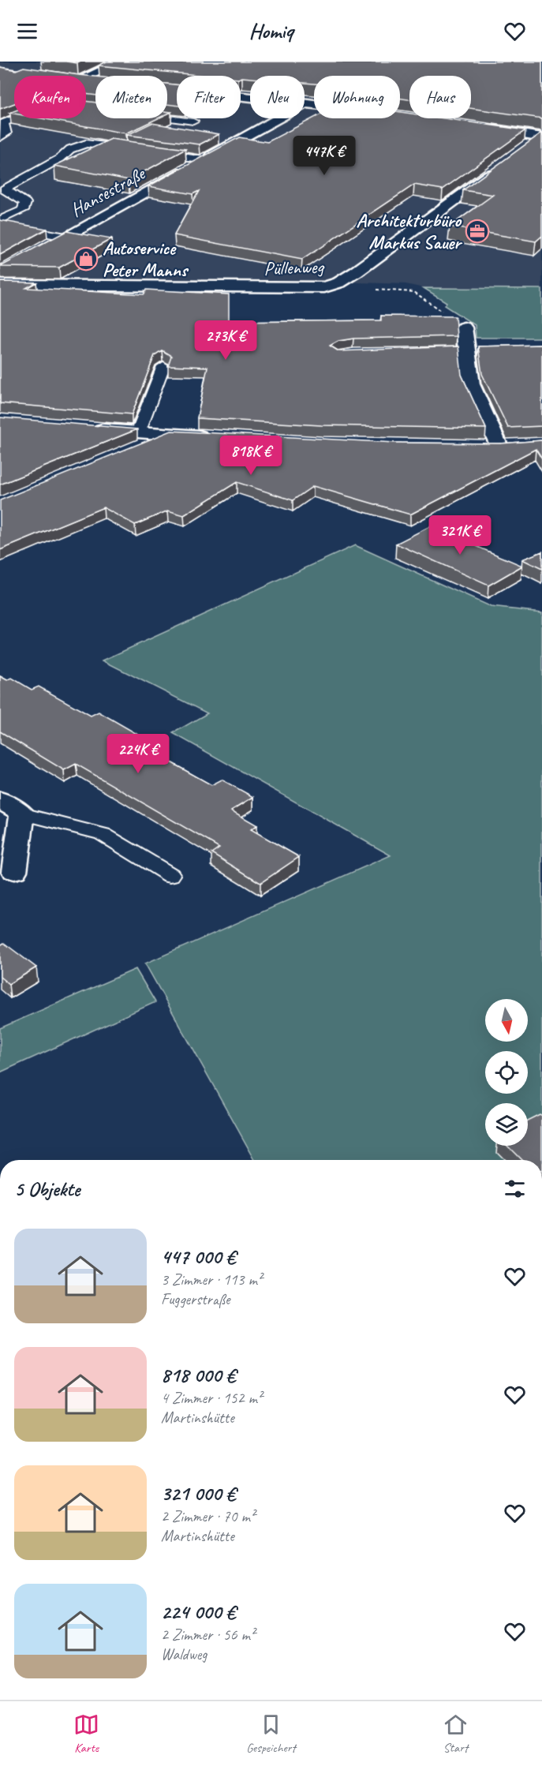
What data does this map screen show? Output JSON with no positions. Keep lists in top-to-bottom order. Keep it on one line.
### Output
{"streets":{"street":["Hansestraße","Püllenweg"]},"places":{"office":["Architekturbüro Markus Sauer"],"shop":["Autoservice Peter Manns"]},"north":"bottom","page":{"header":"Homiq","chip":["Kaufen","Mieten","Filter","Neu","Wohnung","Haus"],"price":["447K €","273K €","818K €","321K €","224K €"],"heading":"5 Objekte","list":[{"name":"447 000 €","note":"3 Zimmer · 113 m² · Fuggerstraße"},{"name":"818 000 €","note":"4 Zimmer · 152 m² · Martinshütte"},{"name":"321 000 €","note":"2 Zimmer · 70 m² · Martinshütte"},{"name":"224 000 €","note":"2 Zimmer · 56 m² · Waldweg"}],"tabs":["Karte","Gespeichert","Start"]}}
